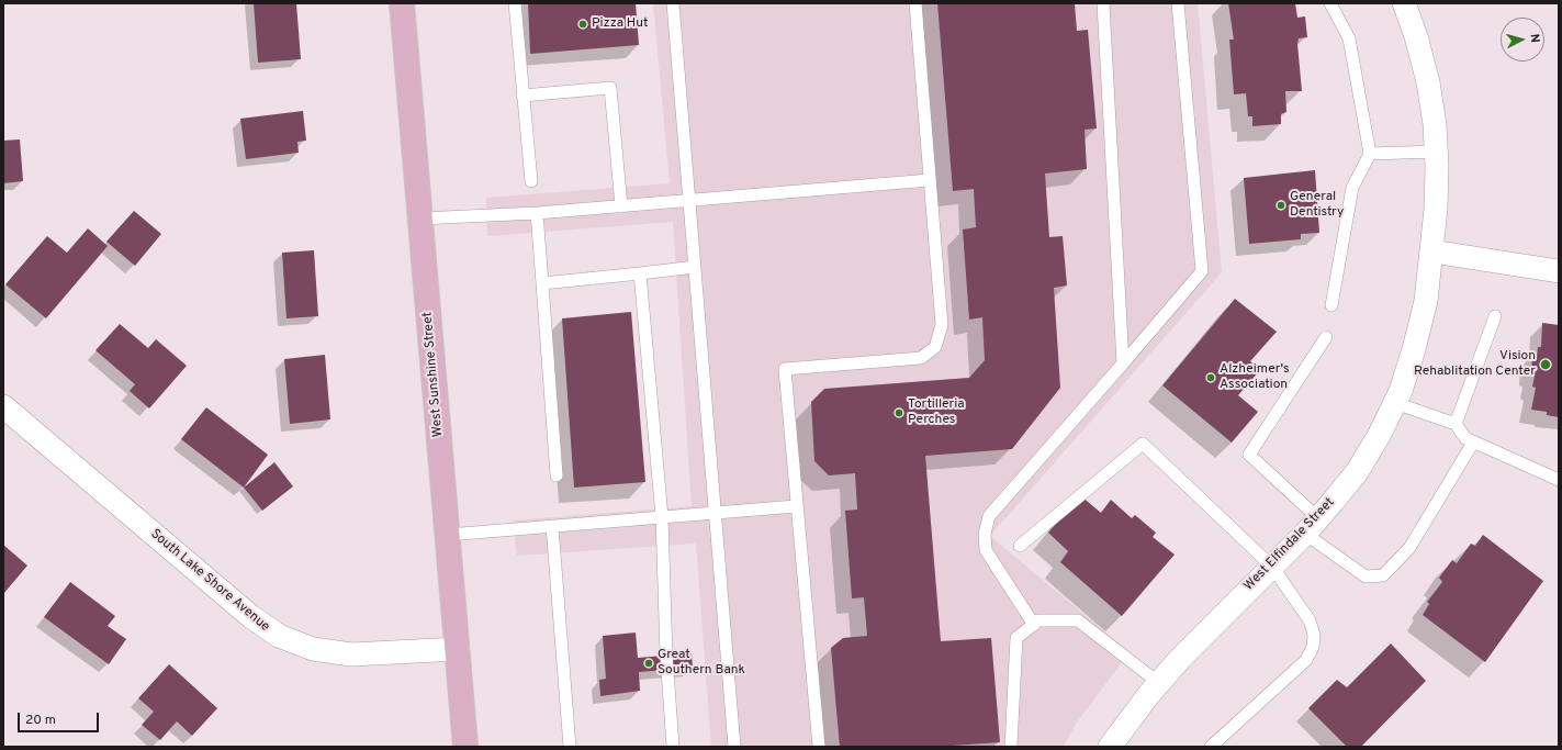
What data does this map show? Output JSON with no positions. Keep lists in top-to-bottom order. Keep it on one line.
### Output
{"streets":{"main road":["West Sunshine Street"],"street":["West Elfindale Street","South Lake Shore Avenue"]},"crossings":[["West Sunshine Street","South Lake Shore Avenue"]],"places":["Pizza Hut","General Dentistry","Vision Rehablitation Center","Alzheimer's Association","Tortilleria Perches","Great Southern Bank"],"scale_bar":"20 m","north":"right"}
